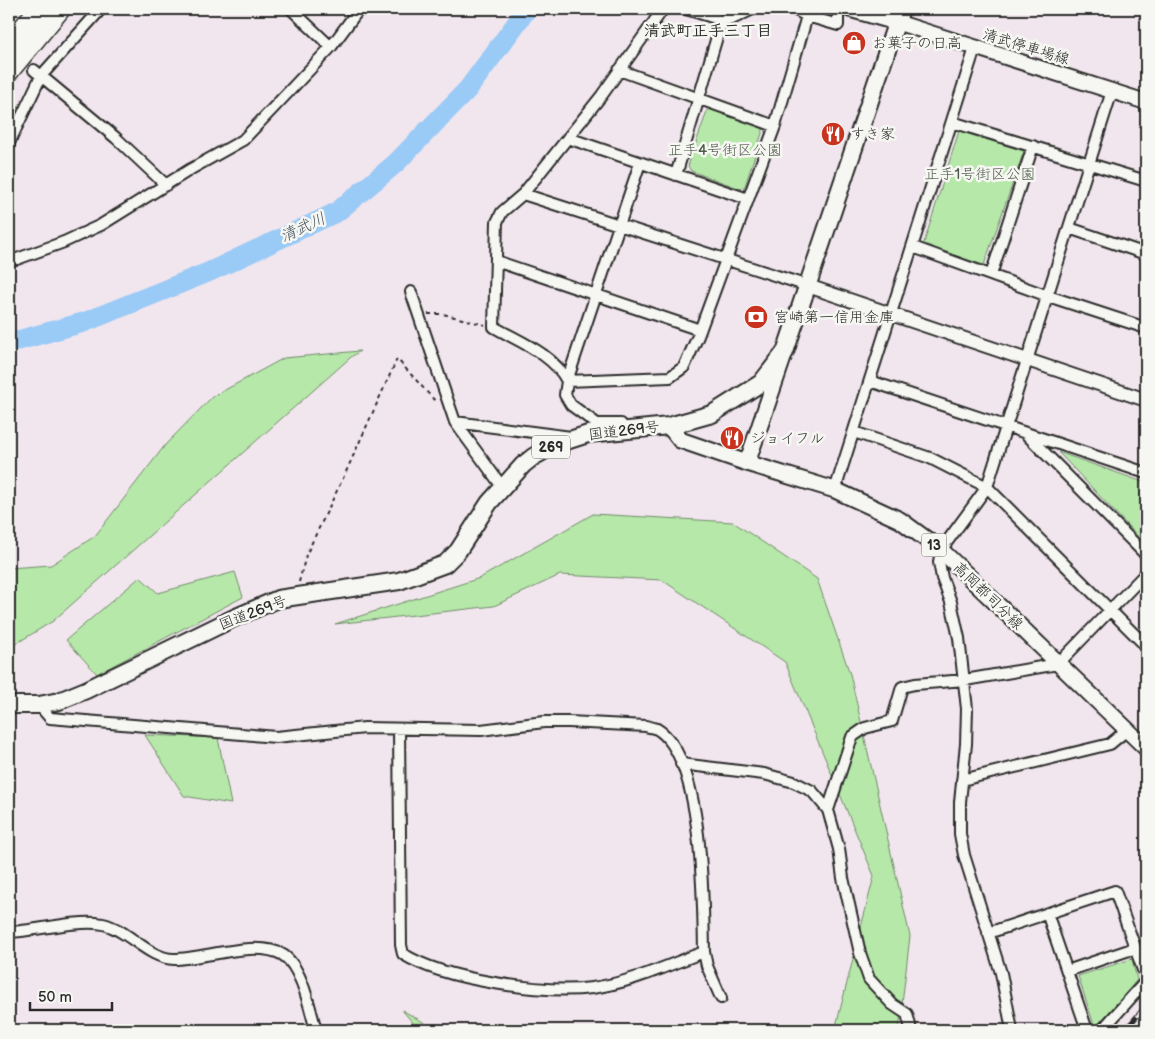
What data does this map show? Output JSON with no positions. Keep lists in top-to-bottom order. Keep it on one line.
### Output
{"streets":{"highway":["国道269号","269"],"main road":["清武停車場線","13","高岡都司分線"]},"crossings":[["清武停車場線","国道269号"],["国道269号","高岡都司分線"]],"districts":["清武町正手三丁目"],"water":["清武川"],"parks":["正手4号街区公園","正手1号街区公園"],"places":{"shop":["お菓子の日高"],"restaurant":["すき家","ジョイフル"],"bank":["宮崎第一信用金庫"]},"scale_bar":"50 m"}
